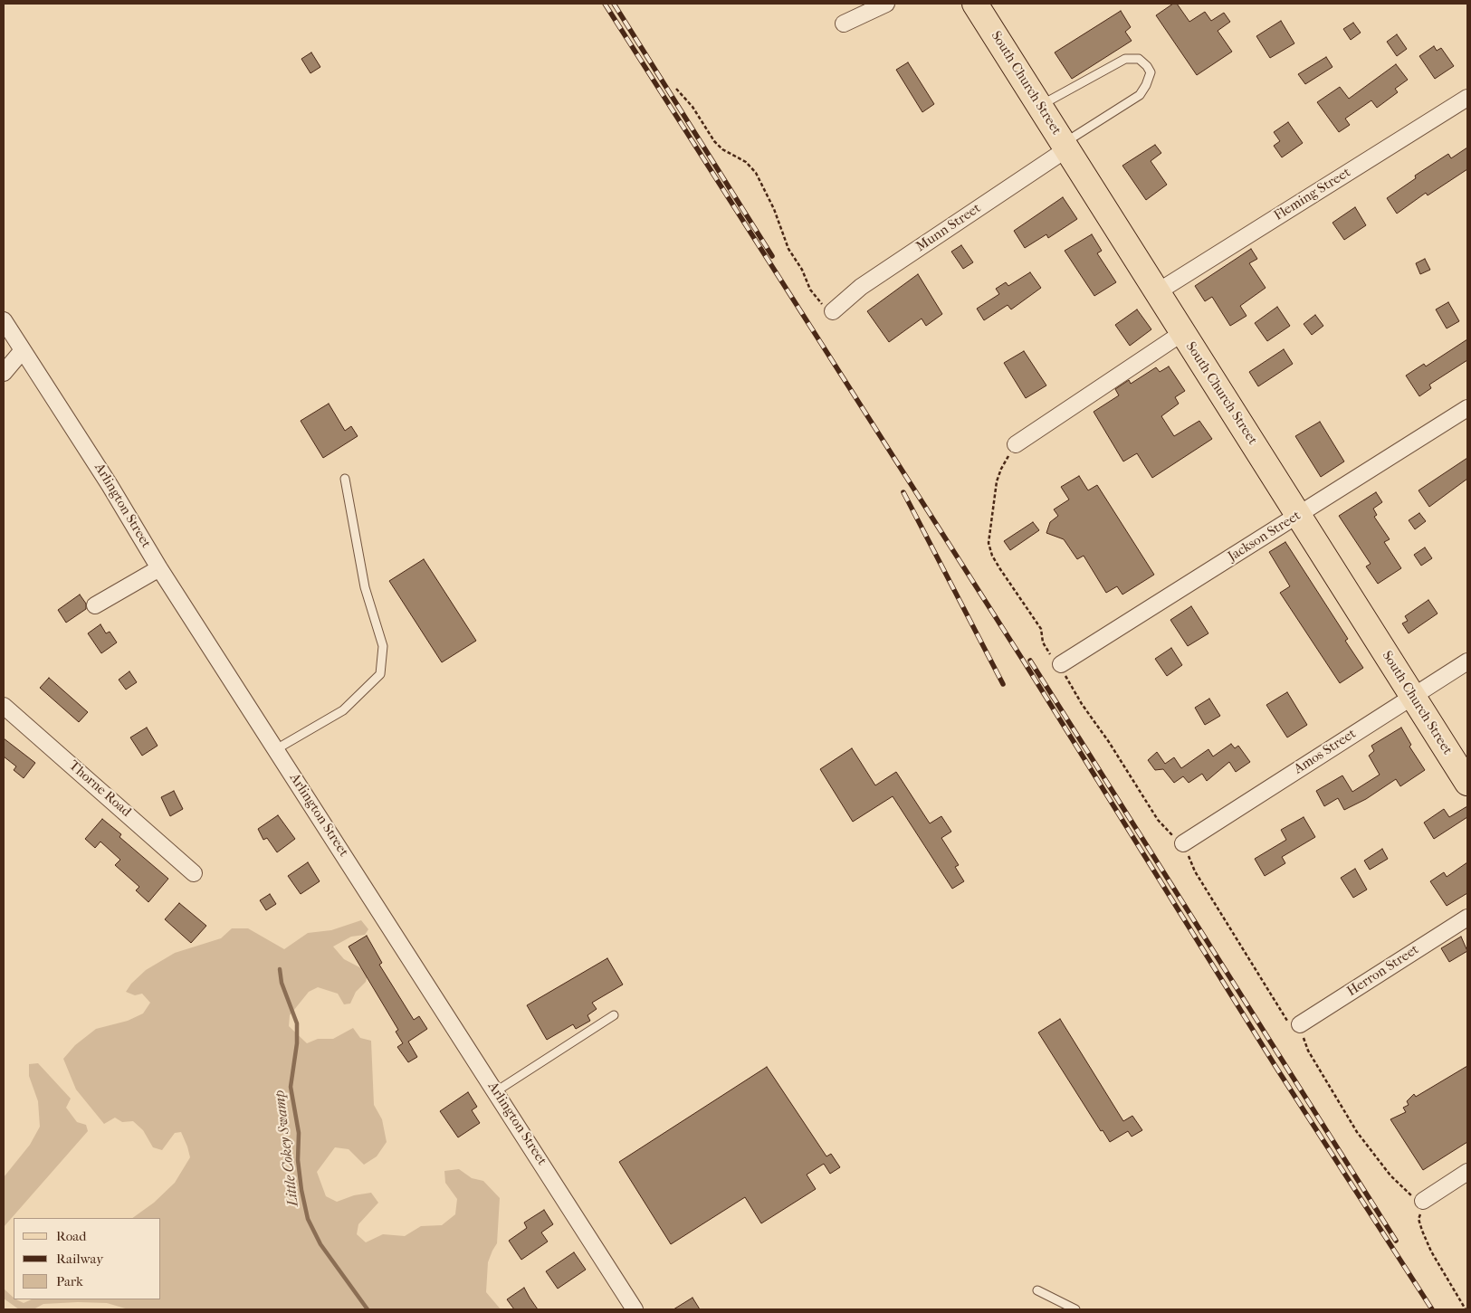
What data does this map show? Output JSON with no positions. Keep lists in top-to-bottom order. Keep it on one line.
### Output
{"streets":{"main road":["South Church Street"],"street":["Fleming Street","Munn Street","Arlington Street","Jackson Street","Amos Street","Thorne Road","Herron Street"]},"crossings":[["South Church Street","Fleming Street"],["South Church Street","Munn Street"],["South Church Street","Jackson Street"],["South Church Street","Amos Street"]],"water":["Little Cokey Swamp"],"legend":["Road","Railway","Park"]}
